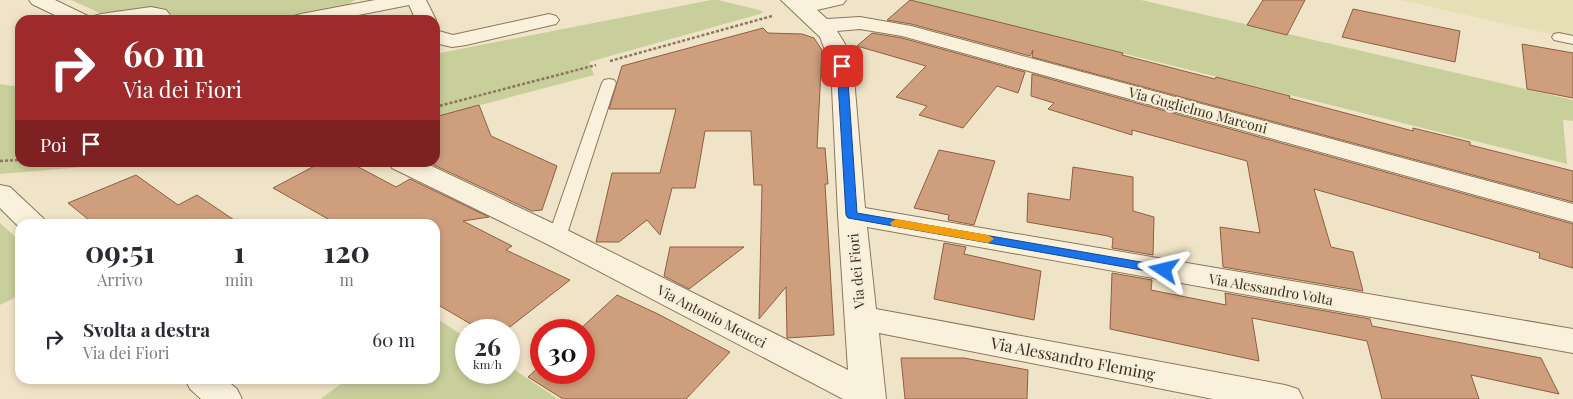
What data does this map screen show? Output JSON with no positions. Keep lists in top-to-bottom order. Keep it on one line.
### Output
{"streets":{"street":["Via Guglielmo Marconi","Via dei Fiori","Via Alessandro Volta","Via Antonio Meucci","Via Alessandro Fleming"]},"crossings":[["Via Guglielmo Marconi","Via dei Fiori"],["Via dei Fiori","Via Alessandro Volta"],["Via dei Fiori","Via Antonio Meucci"],["Via dei Fiori","Via Alessandro Fleming"]],"page":{"turn":["60 m","Via dei Fiori"],"then":"Poi","eta":["09:51","Arrivo","1","min","120","m"],"list":[{"name":"Svolta a destra","note":"Via dei Fiori","value":"60 m"}],"speed":"26 km/h","limit":"30"}}
